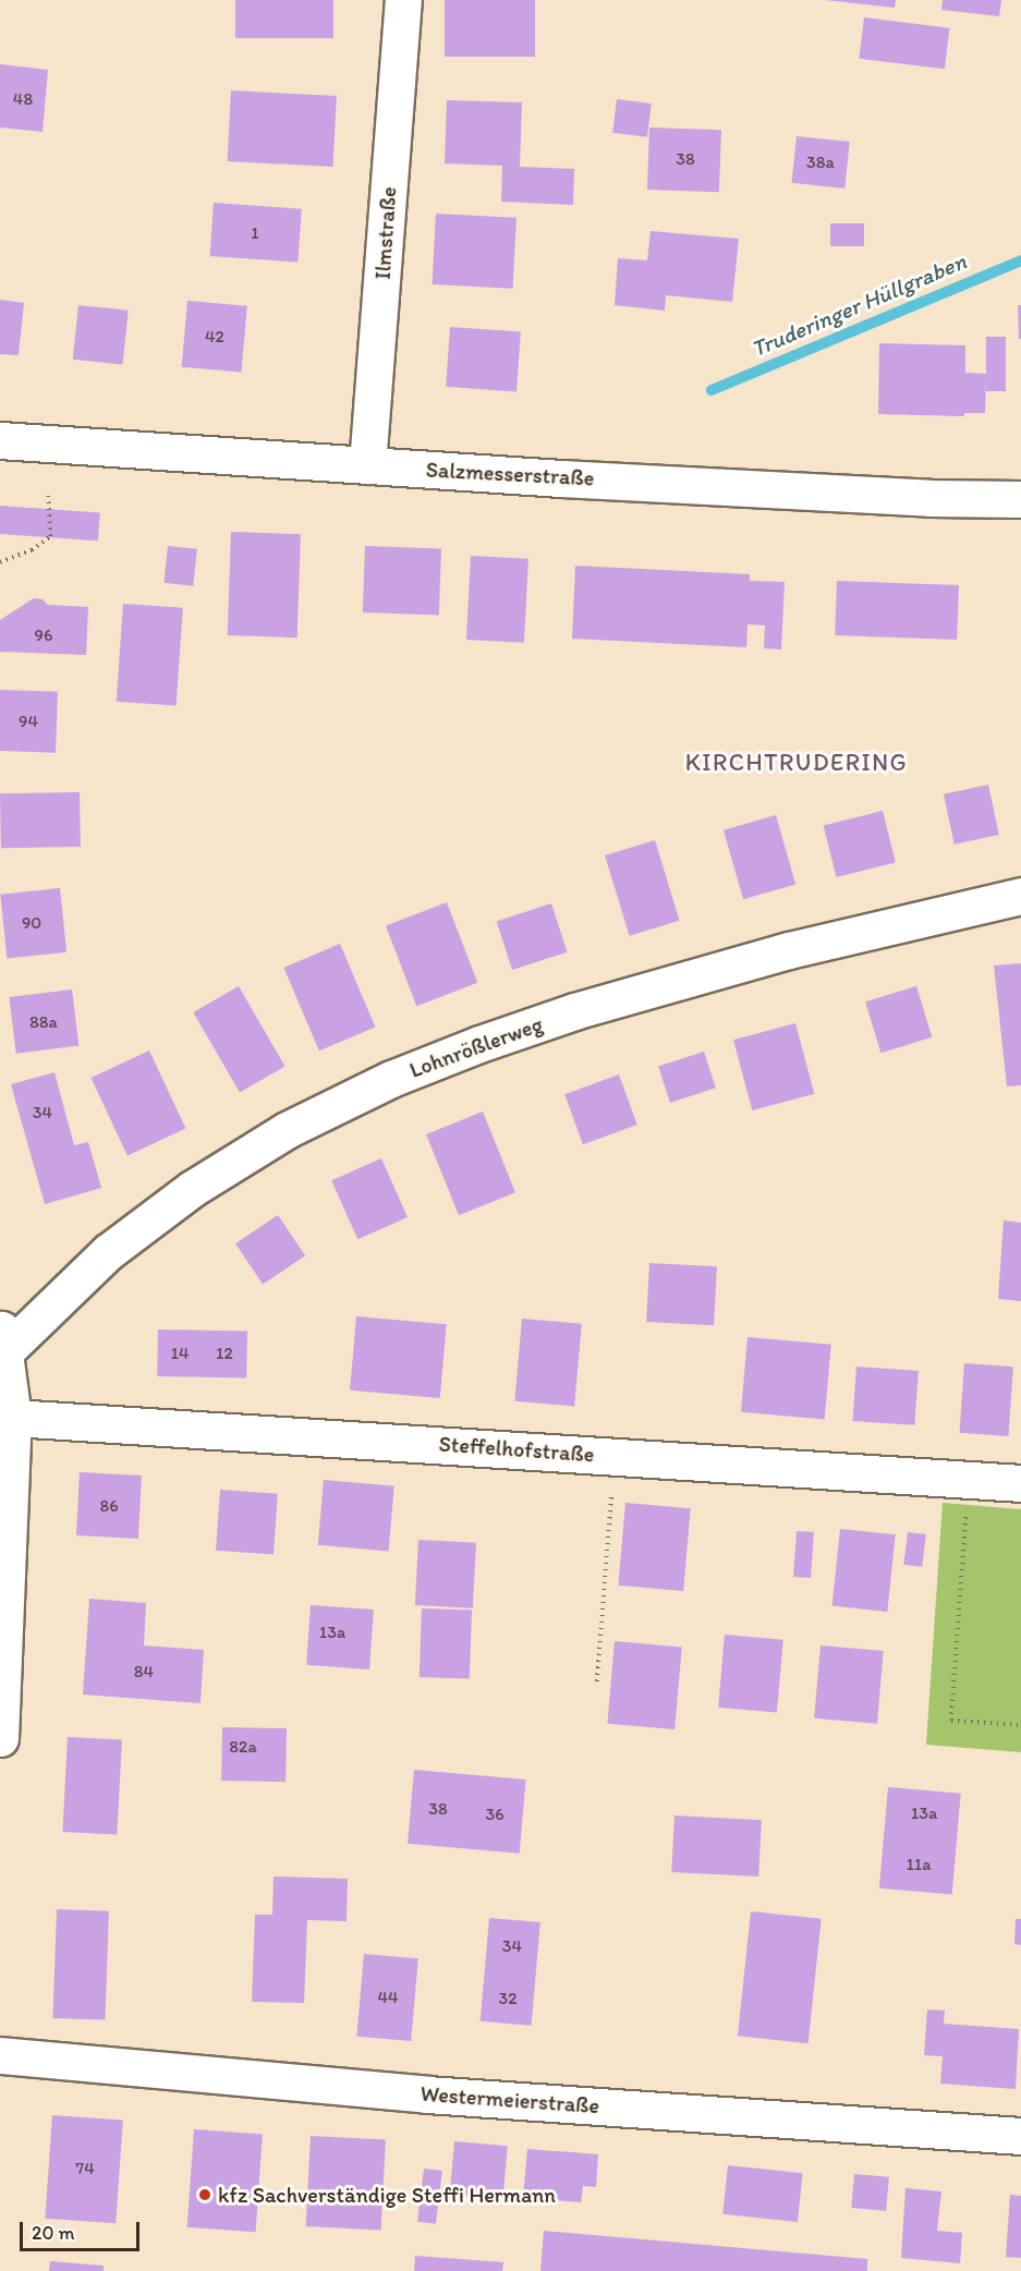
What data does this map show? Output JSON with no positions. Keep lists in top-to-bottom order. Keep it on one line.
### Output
{"streets":{"street":["Ilmstraße","Salzmesserstraße","Lohnrößlerweg","Steffelhofstraße","Westermeierstraße"]},"crossings":[["Ilmstraße","Salzmesserstraße"]],"districts":["KIRCHTRUDERING"],"water":["Truderinger Hüllgraben"],"places":["kfz Sachverständige Steffi Hermann"],"house_numbers":["48","38","38a","1","42","96","94","90","88a","34","14","12","86","13a","84","82a","38","13a","36","11a","34","44","32","74"],"scale_bar":"20 m"}
